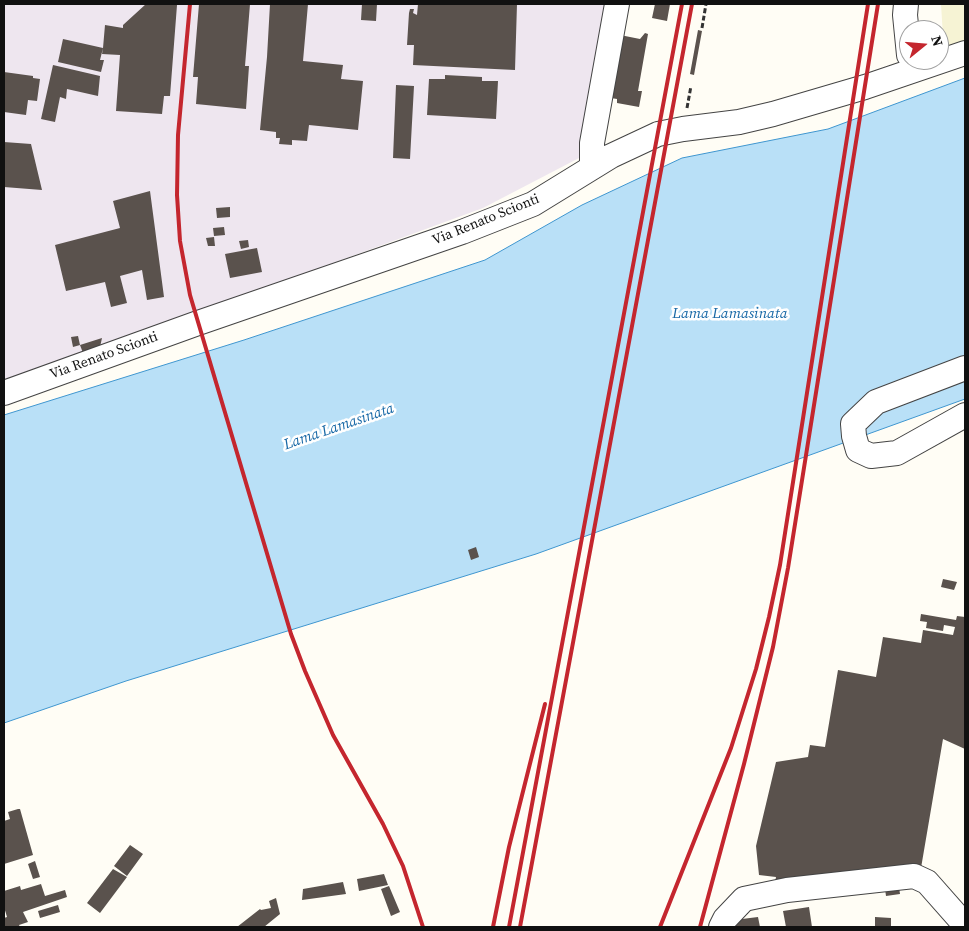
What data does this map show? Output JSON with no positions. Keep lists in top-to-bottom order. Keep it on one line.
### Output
{"streets":{"street":["Via Renato Scionti"]},"water":["Lama Lamasinata"],"north":"right"}
